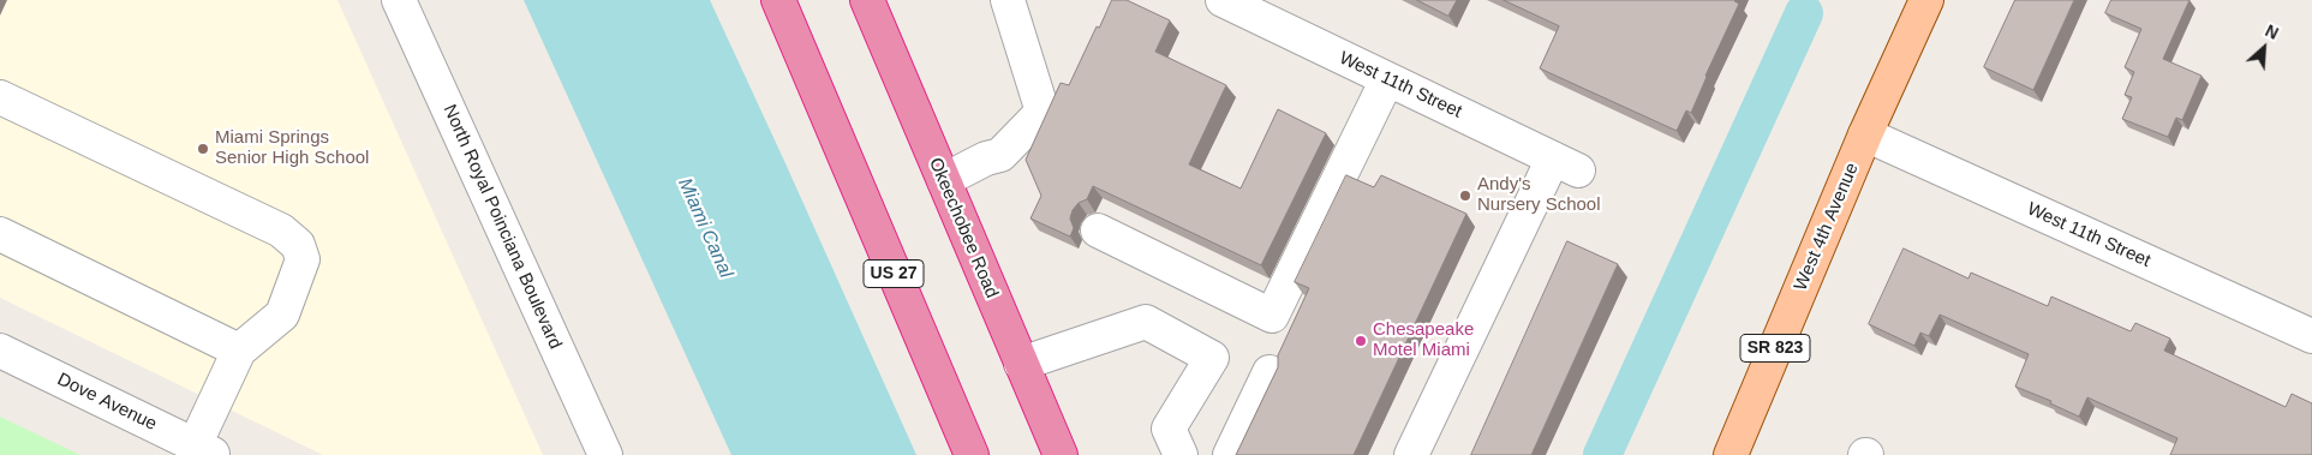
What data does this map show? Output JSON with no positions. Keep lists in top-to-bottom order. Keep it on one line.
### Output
{"streets":{"highway":["Okeechobee Road","US 27"],"main road":["West 4th Avenue","SR 823"],"street":["West 11th Street","North Royal Poinciana Boulevard","Dove Avenue"]},"crossings":[["West 11th Street","West 4th Avenue"]],"water":["Miami Canal"],"places":["Miami Springs Senior High School","Andy's Nursery School","Chesapeake Motel Miami"],"north":"top right"}
